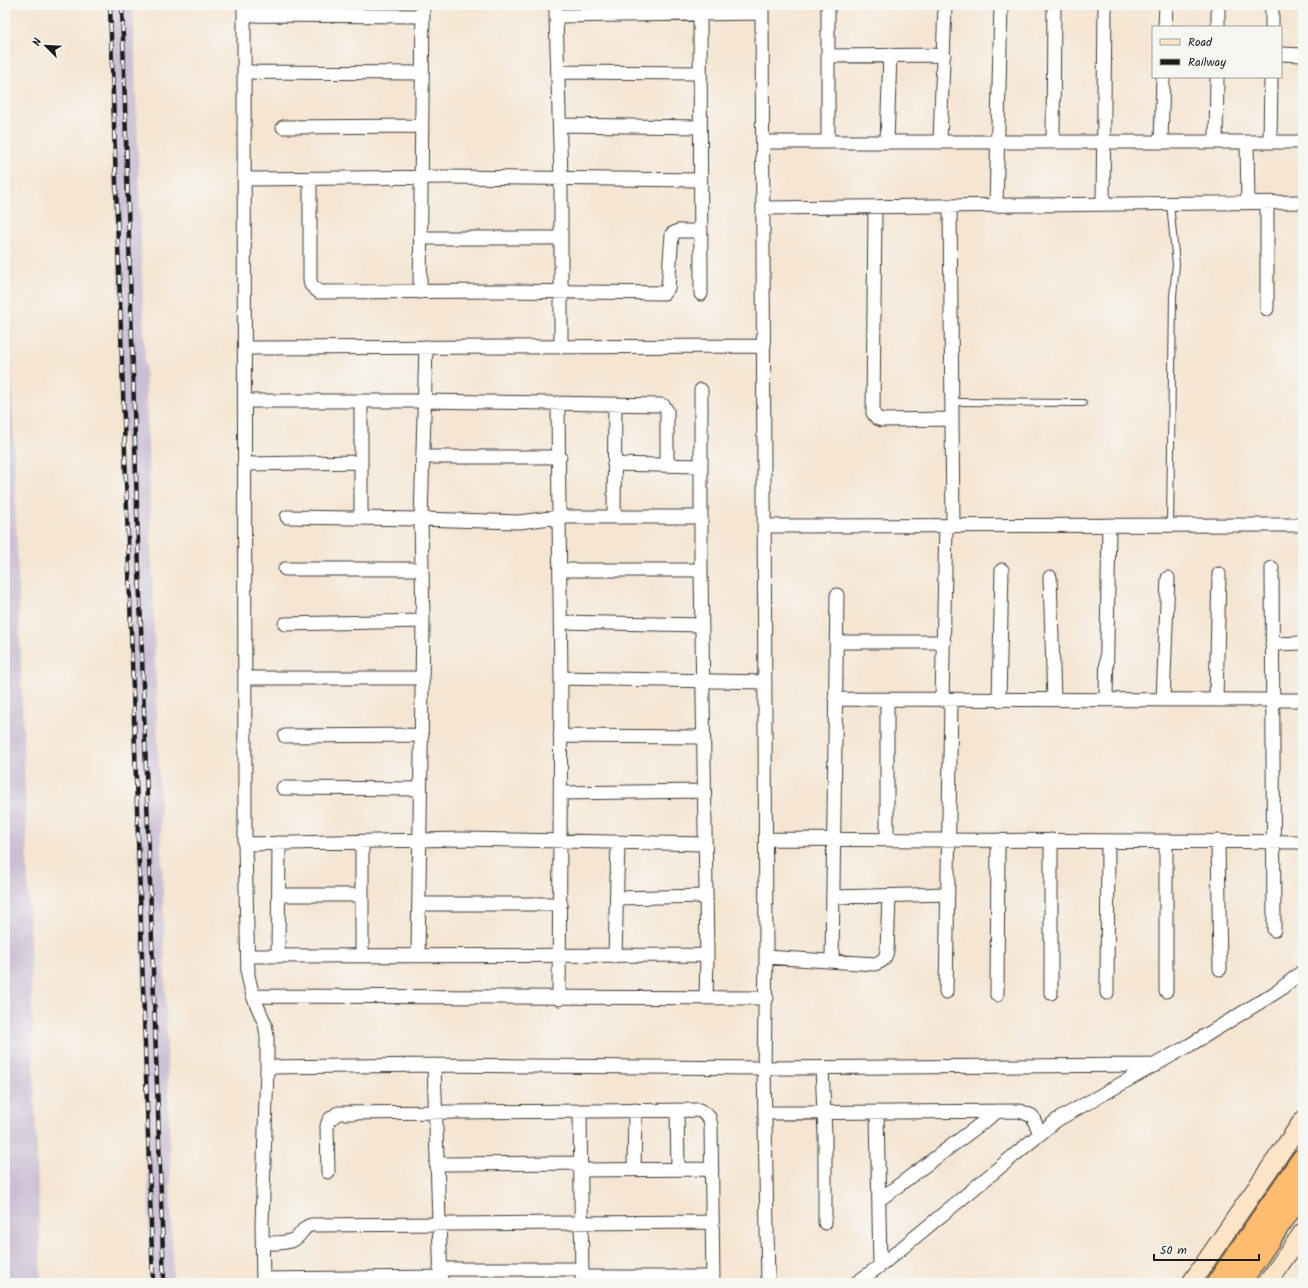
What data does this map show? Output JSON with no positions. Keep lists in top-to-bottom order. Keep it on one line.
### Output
{"legend":["Road","Railway"],"scale_bar":"50 m","north":"top left"}
